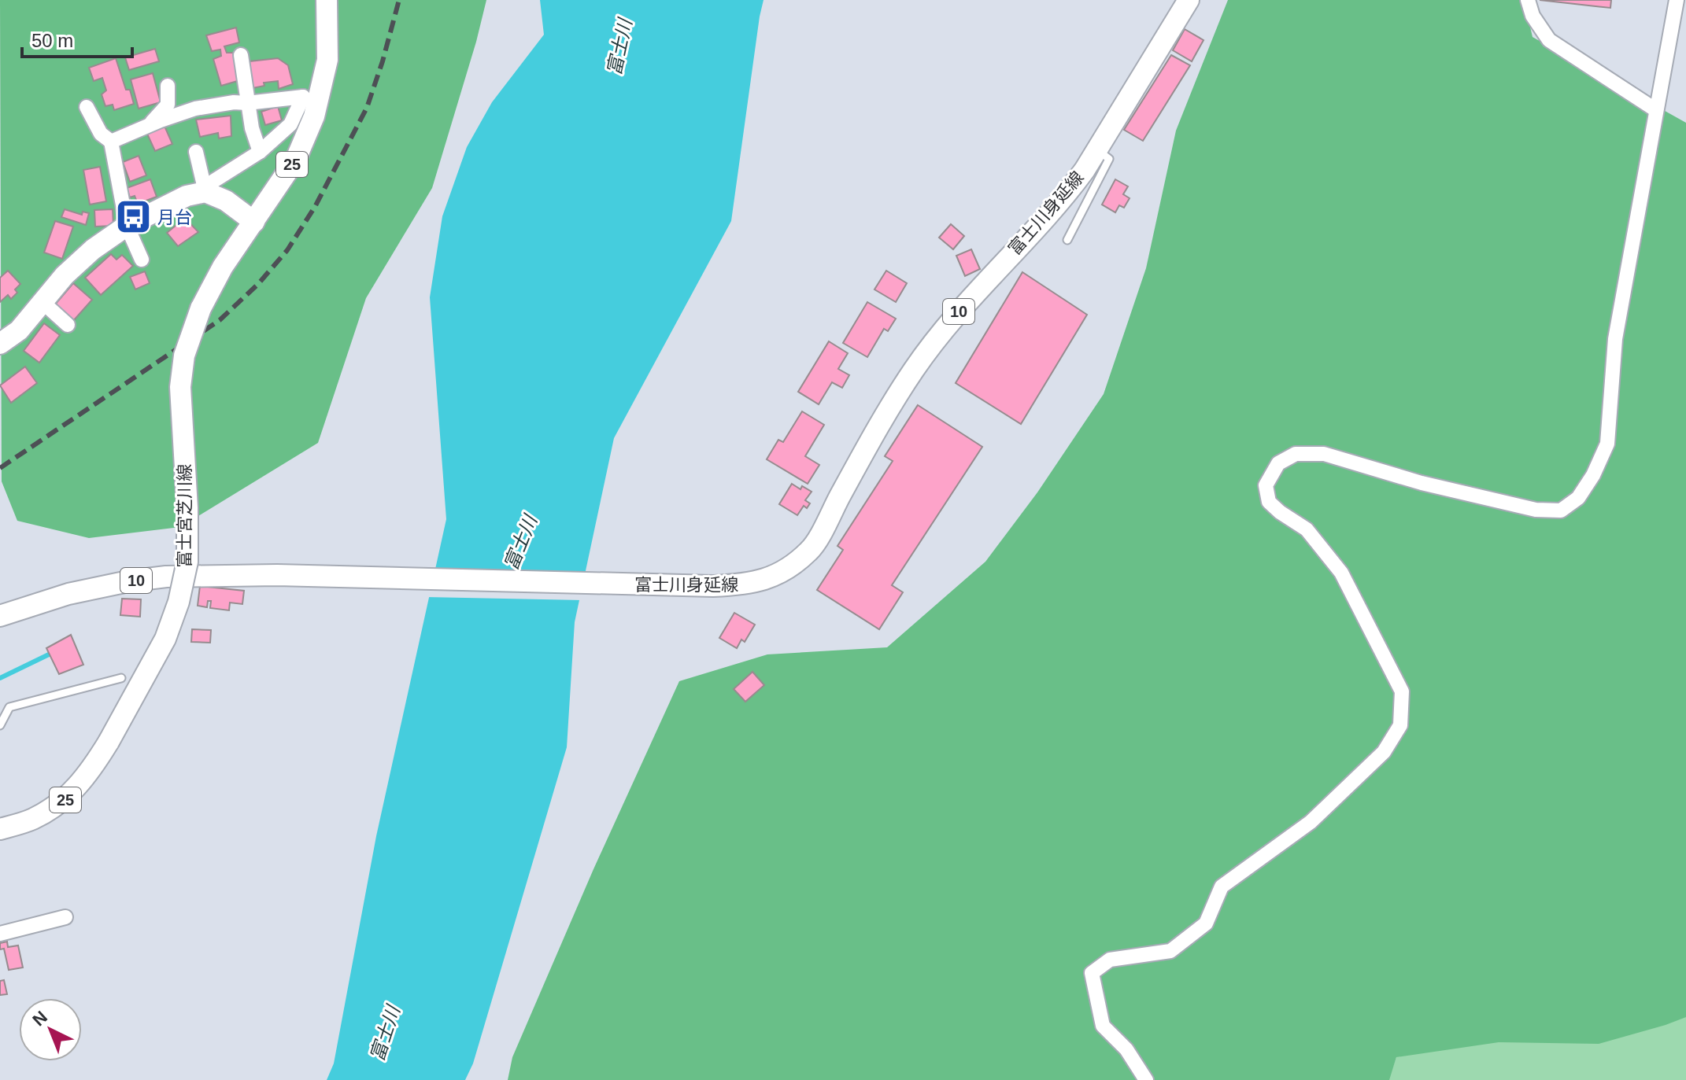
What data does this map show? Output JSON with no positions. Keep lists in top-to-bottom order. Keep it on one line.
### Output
{"streets":{"main road":["25","富士川身延線","10","富士宮芝川線"]},"water":["富士川"],"places":{"bus stop":["月台"]},"scale_bar":"50 m","north":"top left"}
